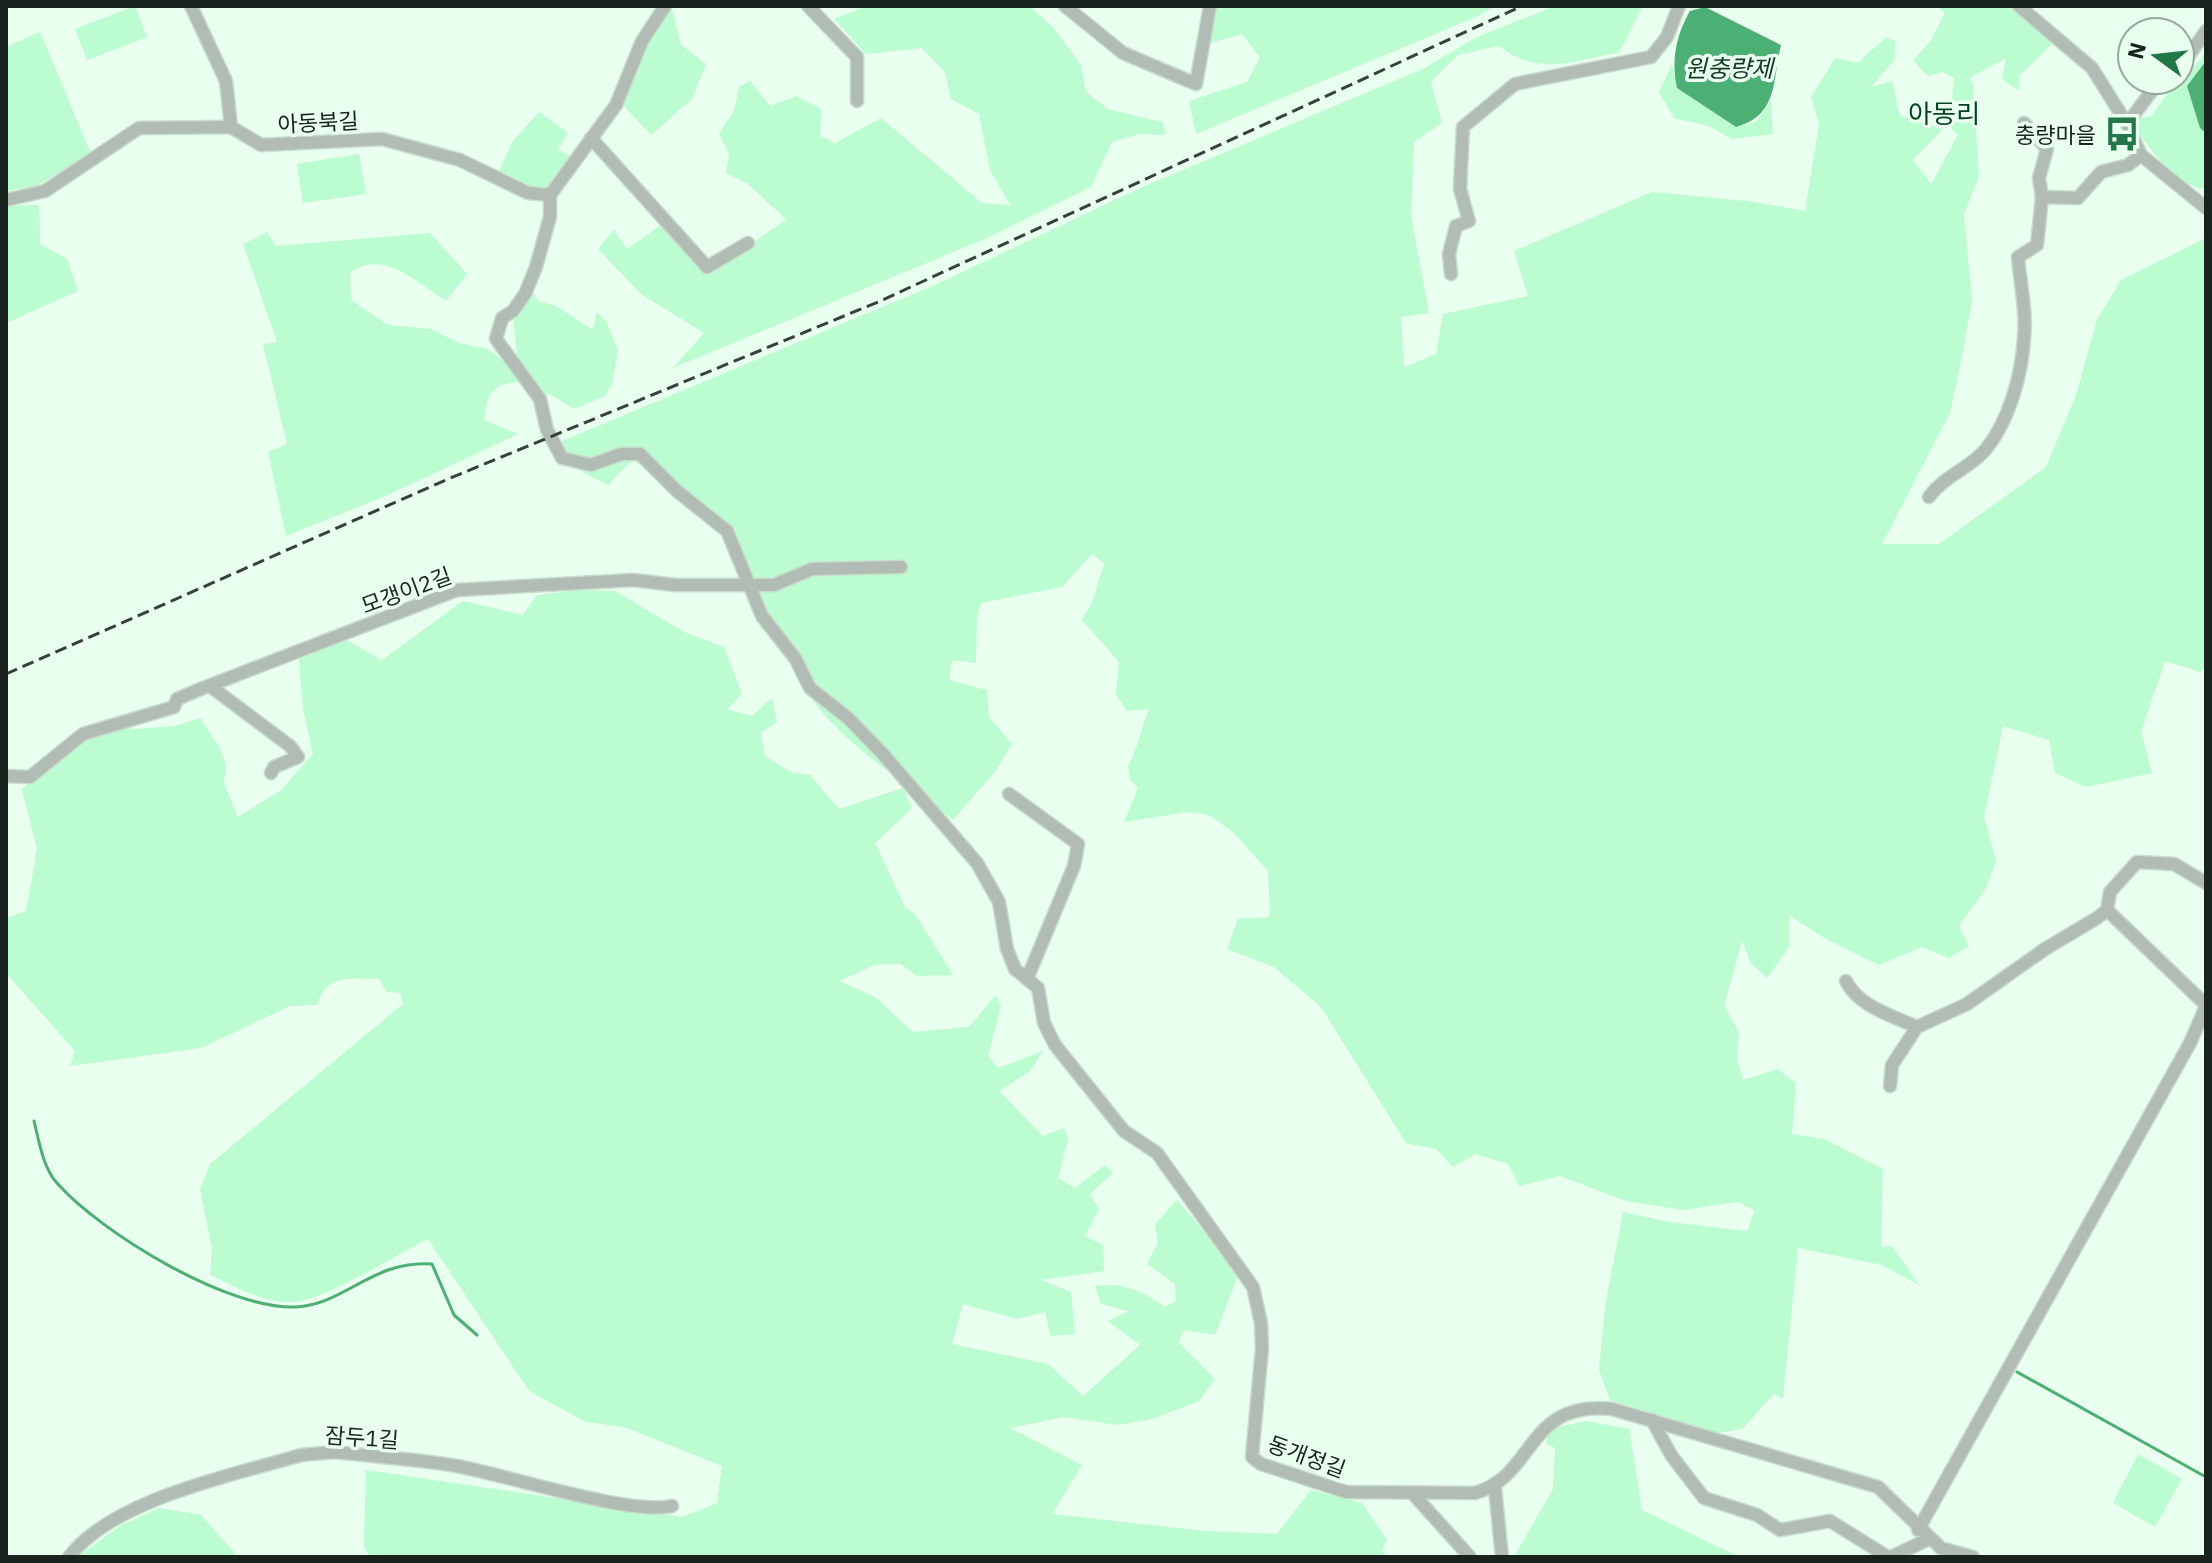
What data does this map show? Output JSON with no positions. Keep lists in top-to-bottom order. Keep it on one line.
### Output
{"streets":{"street":["아동북길","모갱이2길","잠두1길","동개정길"]},"crossings":[["모갱이2길","동개정길"]],"districts":["아동리"],"water":["원충량제"],"places":{"bus stop":["충량마을"]},"north":"left"}
